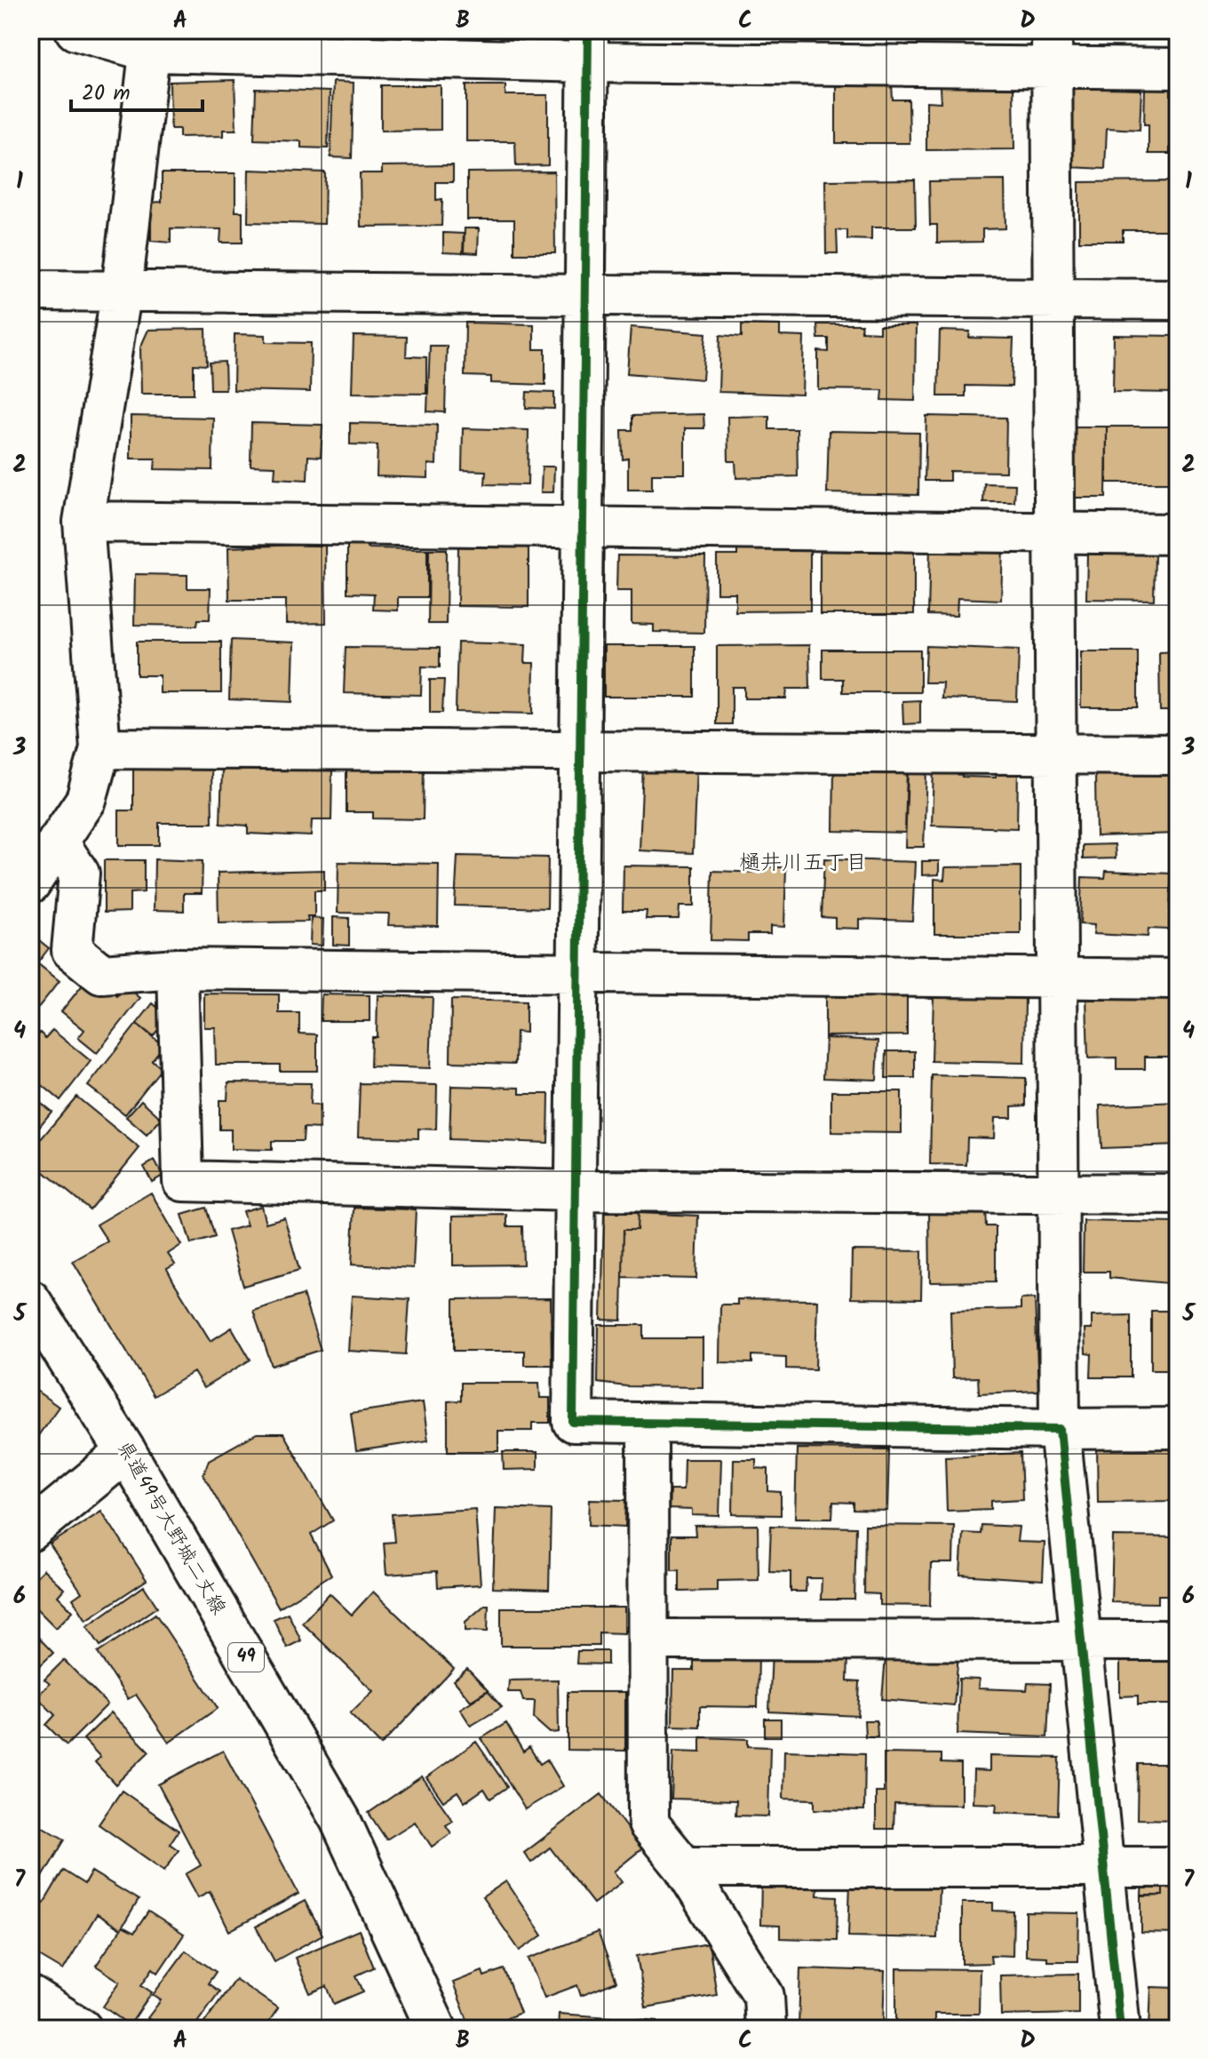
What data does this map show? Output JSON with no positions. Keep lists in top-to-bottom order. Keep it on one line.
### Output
{"streets":{"street":["県道49号大野城二丈線","49"]},"districts":["樋井川五丁目"],"scale_bar":"20 m","grid":{"columns":["A","B","C","D"],"rows":["1","2","3","4","5","6","7"]}}
